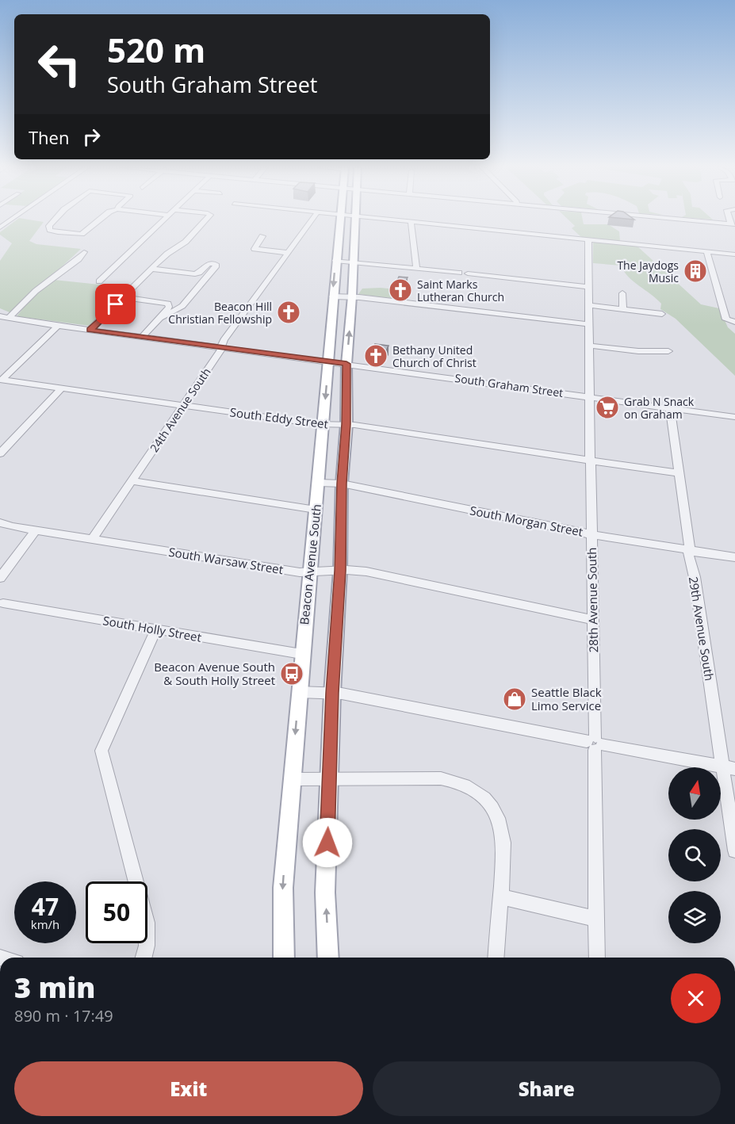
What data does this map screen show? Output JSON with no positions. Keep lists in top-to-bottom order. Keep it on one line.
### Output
{"streets":{"main road":["Beacon Avenue South"],"street":["South Graham Street","24th Avenue South","South Eddy Street","South Morgan Street","South Warsaw Street","28th Avenue South","South Holly Street","29th Avenue South"]},"crossings":[["South Graham Street","24th Avenue South"],["South Graham Street","Beacon Avenue South"],["South Graham Street","28th Avenue South"],["South Graham Street","29th Avenue South"],["24th Avenue South","South Eddy Street"],["24th Avenue South","South Warsaw Street"],["South Eddy Street","Beacon Avenue South"],["South Eddy Street","28th Avenue South"],["South Eddy Street","29th Avenue South"],["South Morgan Street","Beacon Avenue South"],["South Morgan Street","28th Avenue South"],["South Morgan Street","29th Avenue South"],["South Warsaw Street","Beacon Avenue South"],["South Warsaw Street","28th Avenue South"],["Beacon Avenue South","South Holly Street"]],"places":{"building":["The Jaydogs Music"],"church":["Saint Marks Lutheran Church","Beacon Hill Christian Fellowship","Bethany United Church of Christ"],"supermarket":["Grab N Snack on Graham"],"bus stop":["Beacon Avenue South & South Holly Street"],"shop":["Seattle Black Limo Service"]},"north":"top","page":{"turn":["520 m","South Graham Street"],"then":"Then","speed":"47 km/h","limit":"50","heading":["3 min","890 m · 17:49"],"buttons":["Exit","Share"]}}
